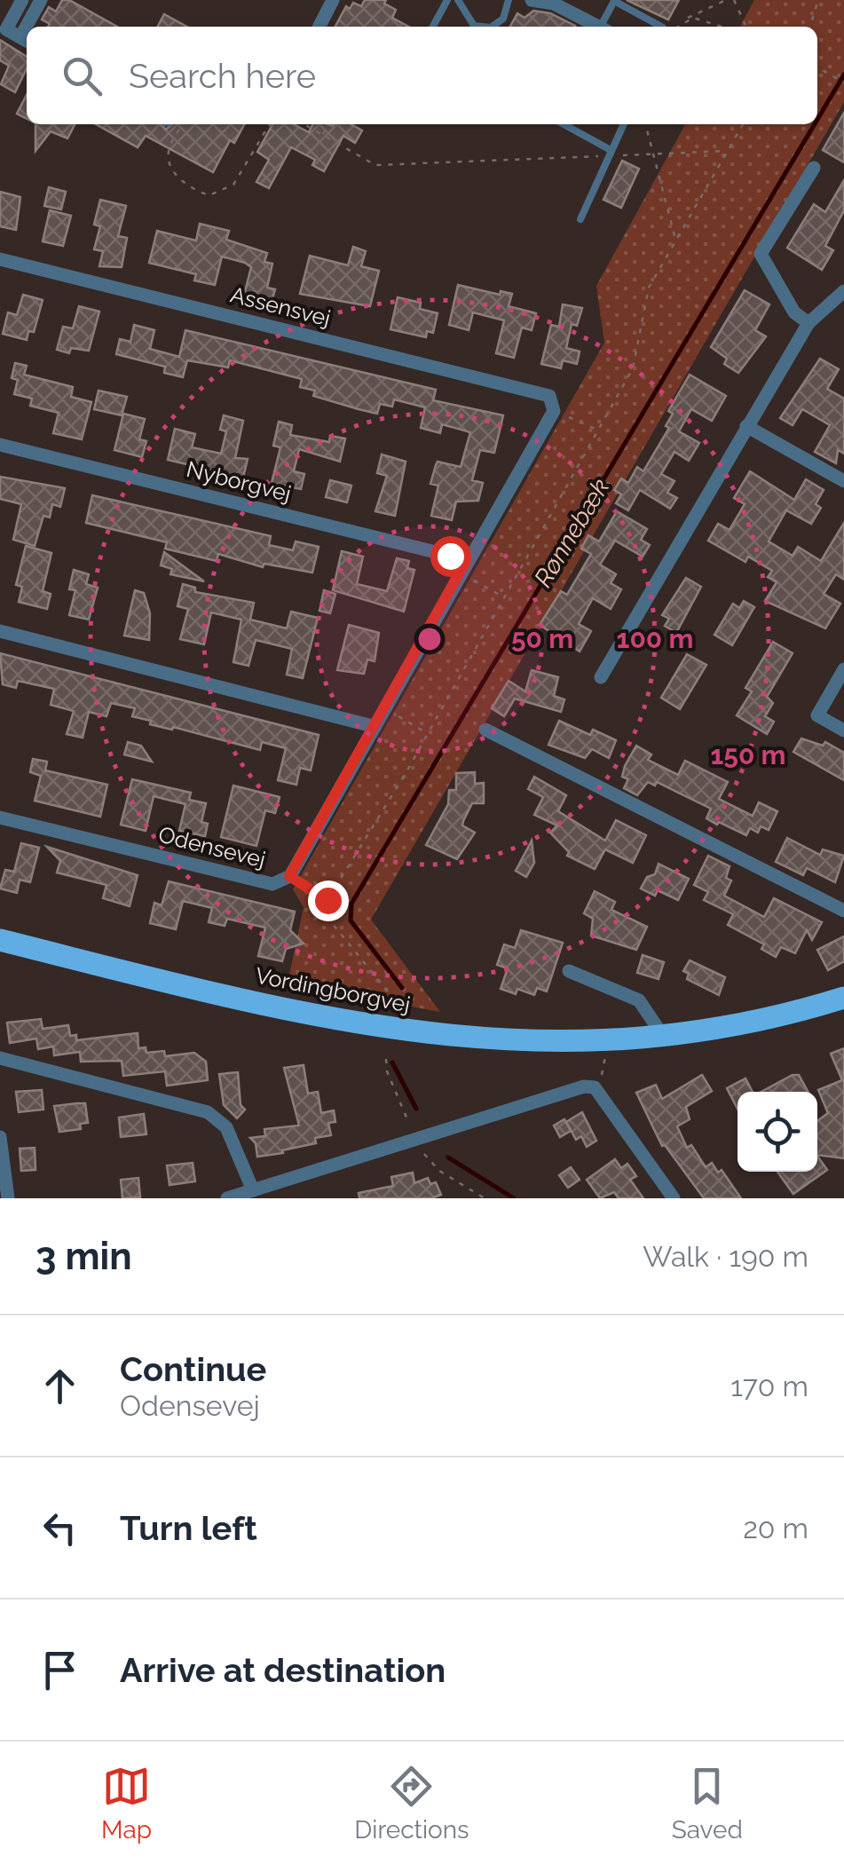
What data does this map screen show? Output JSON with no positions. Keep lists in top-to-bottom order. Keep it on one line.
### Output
{"streets":{"main road":["Vordingborgvej"],"street":["Assensvej","Nyborgvej","Odensevej"]},"crossings":[["Assensvej","Odensevej"],["Nyborgvej","Odensevej"]],"water":["Rønnebæk"],"page":{"search":"Search here","heading":["3 min","Walk · 190 m"],"list":[["Continue","Odensevej","170 m"],["Turn left","20 m"],"Arrive at destination"],"nav":["Map","Directions","Saved"]},"rings":["50 m","100 m","150 m"]}
